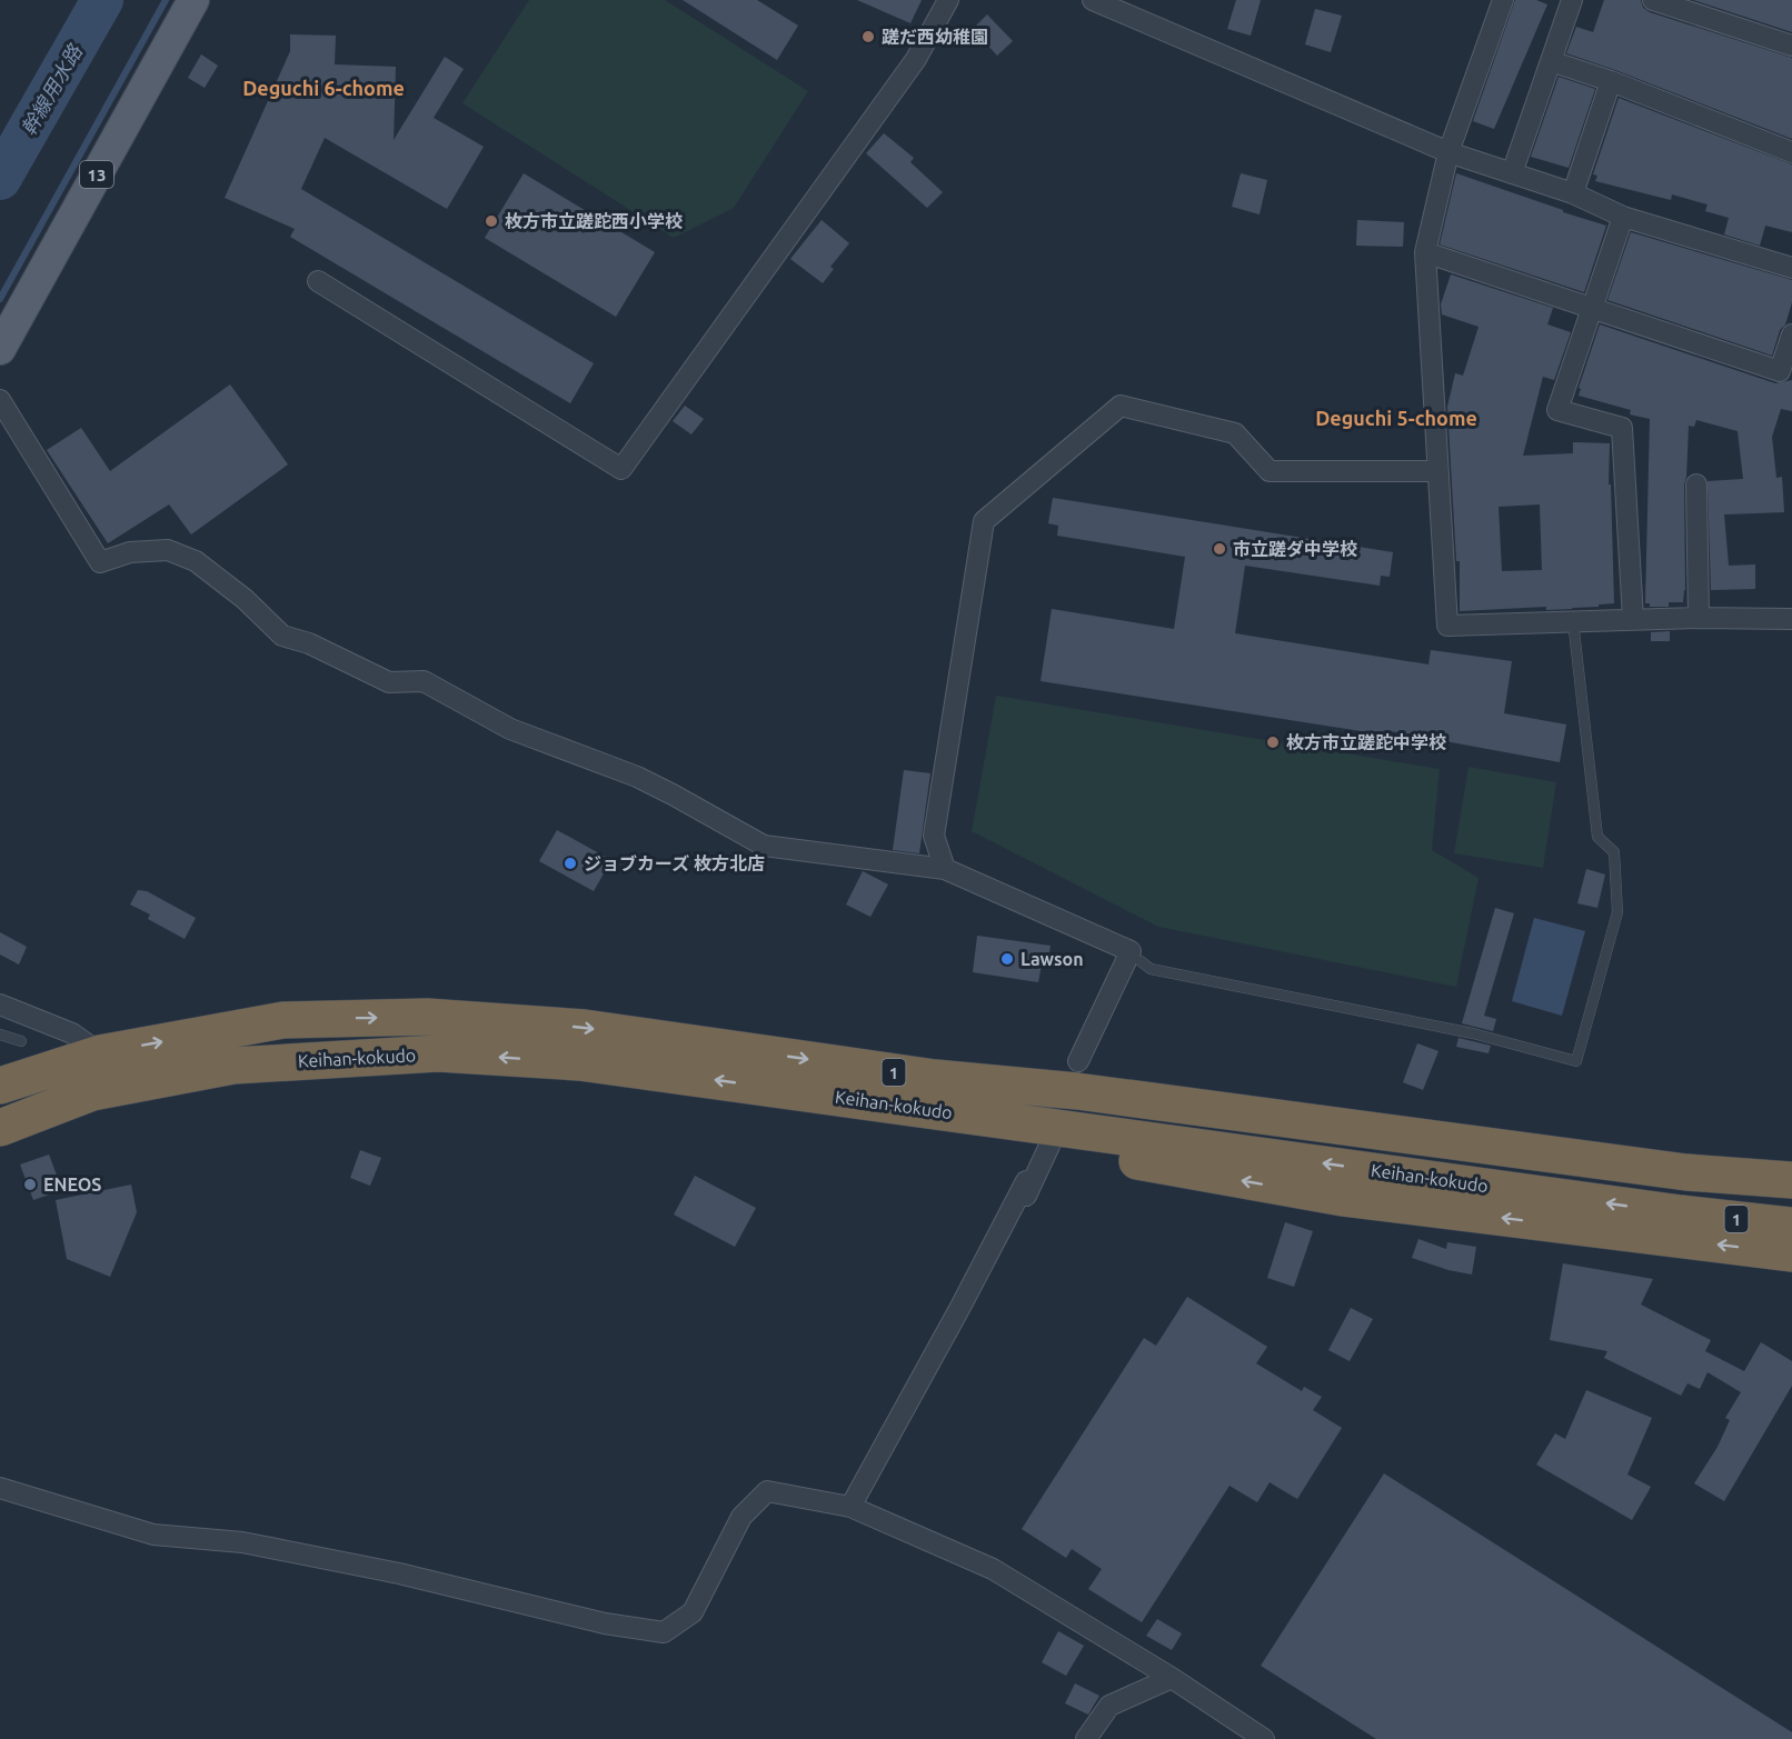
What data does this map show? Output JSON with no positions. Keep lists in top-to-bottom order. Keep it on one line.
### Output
{"streets":{"highway":["Keihan-kokudo","1"],"main road":["13"]},"districts":["Deguchi 6-chome","Deguchi 5-chome"],"water":["幹線用水路"],"places":["蹉だ西幼稚園","枚方市立蹉跎西小学校","市立蹉ダ中学校","枚方市立蹉跎中学校","ジョブカーズ 枚方北店","Lawson","ENEOS"]}
